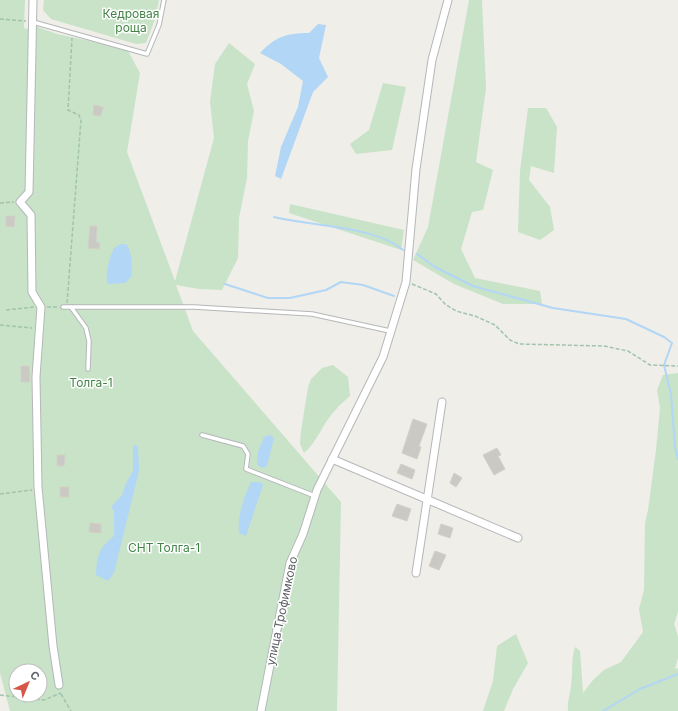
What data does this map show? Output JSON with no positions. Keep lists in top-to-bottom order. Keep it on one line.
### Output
{"streets":{"street":["улица Трофимково"]},"parks":["Кедровая роща","Толга-1","СНТ Толга-1"],"north":"top right"}
